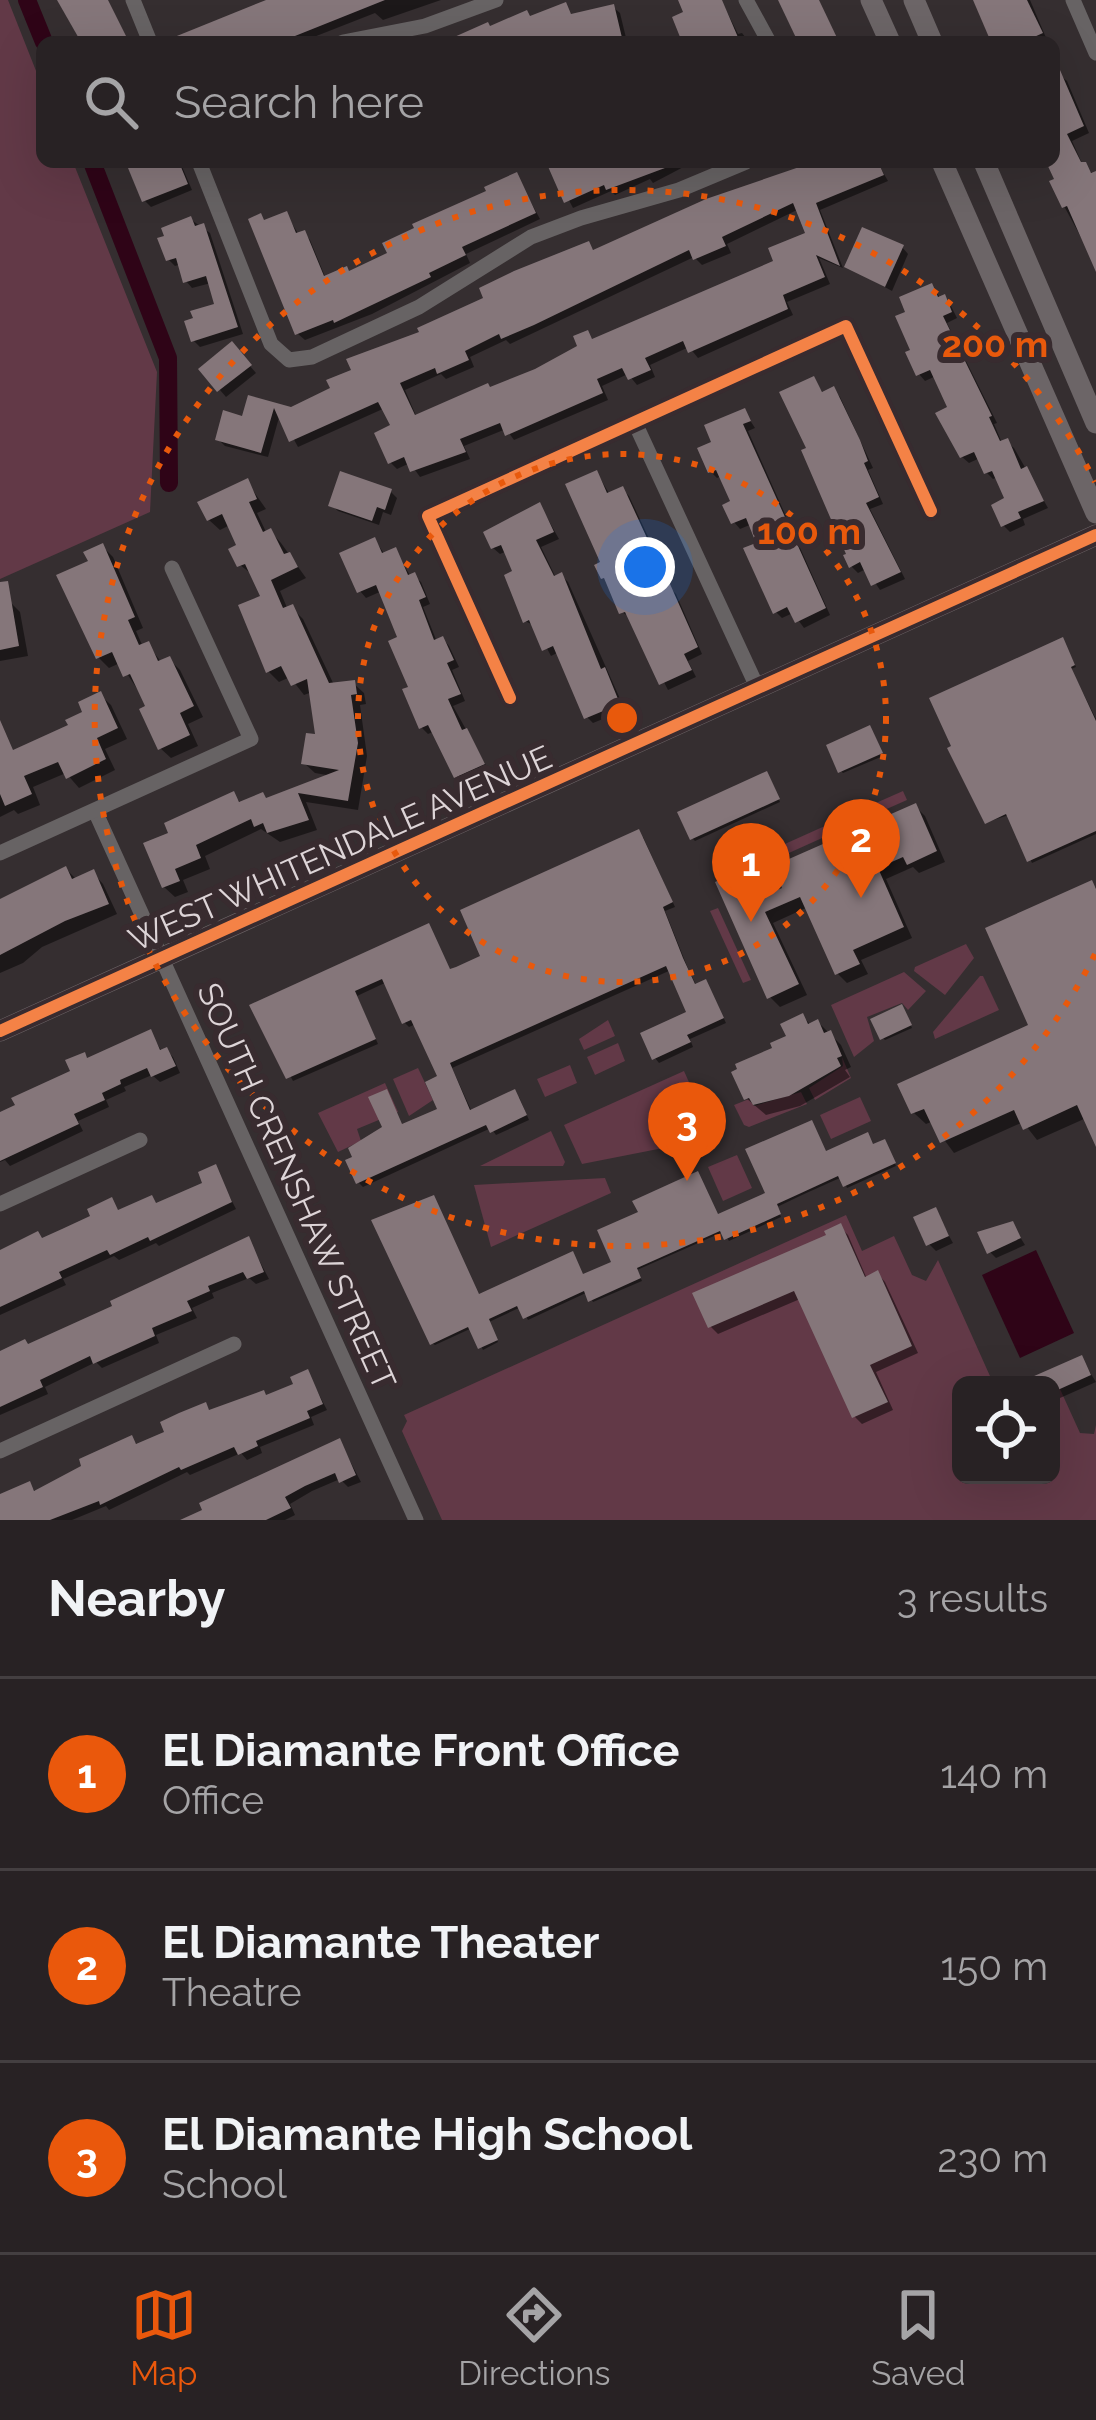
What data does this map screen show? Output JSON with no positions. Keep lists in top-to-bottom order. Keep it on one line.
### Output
{"streets":{"street":["WEST WHITENDALE AVENUE","SOUTH CRENSHAW STREET"]},"crossings":[["WEST WHITENDALE AVENUE","SOUTH CRENSHAW STREET"]],"page":{"search":"Search here","pins":["2","1","3"],"heading":["Nearby","3 results"],"list":[{"mark":"1","name":"El Diamante Front Office","note":"Office","value":"140 m"},{"mark":"2","name":"El Diamante Theater","note":"Theatre","value":"150 m"},{"mark":"3","name":"El Diamante High School","note":"School","value":"230 m"}],"nav":["Map","Directions","Saved"]},"rings":["200 m","100 m"]}
